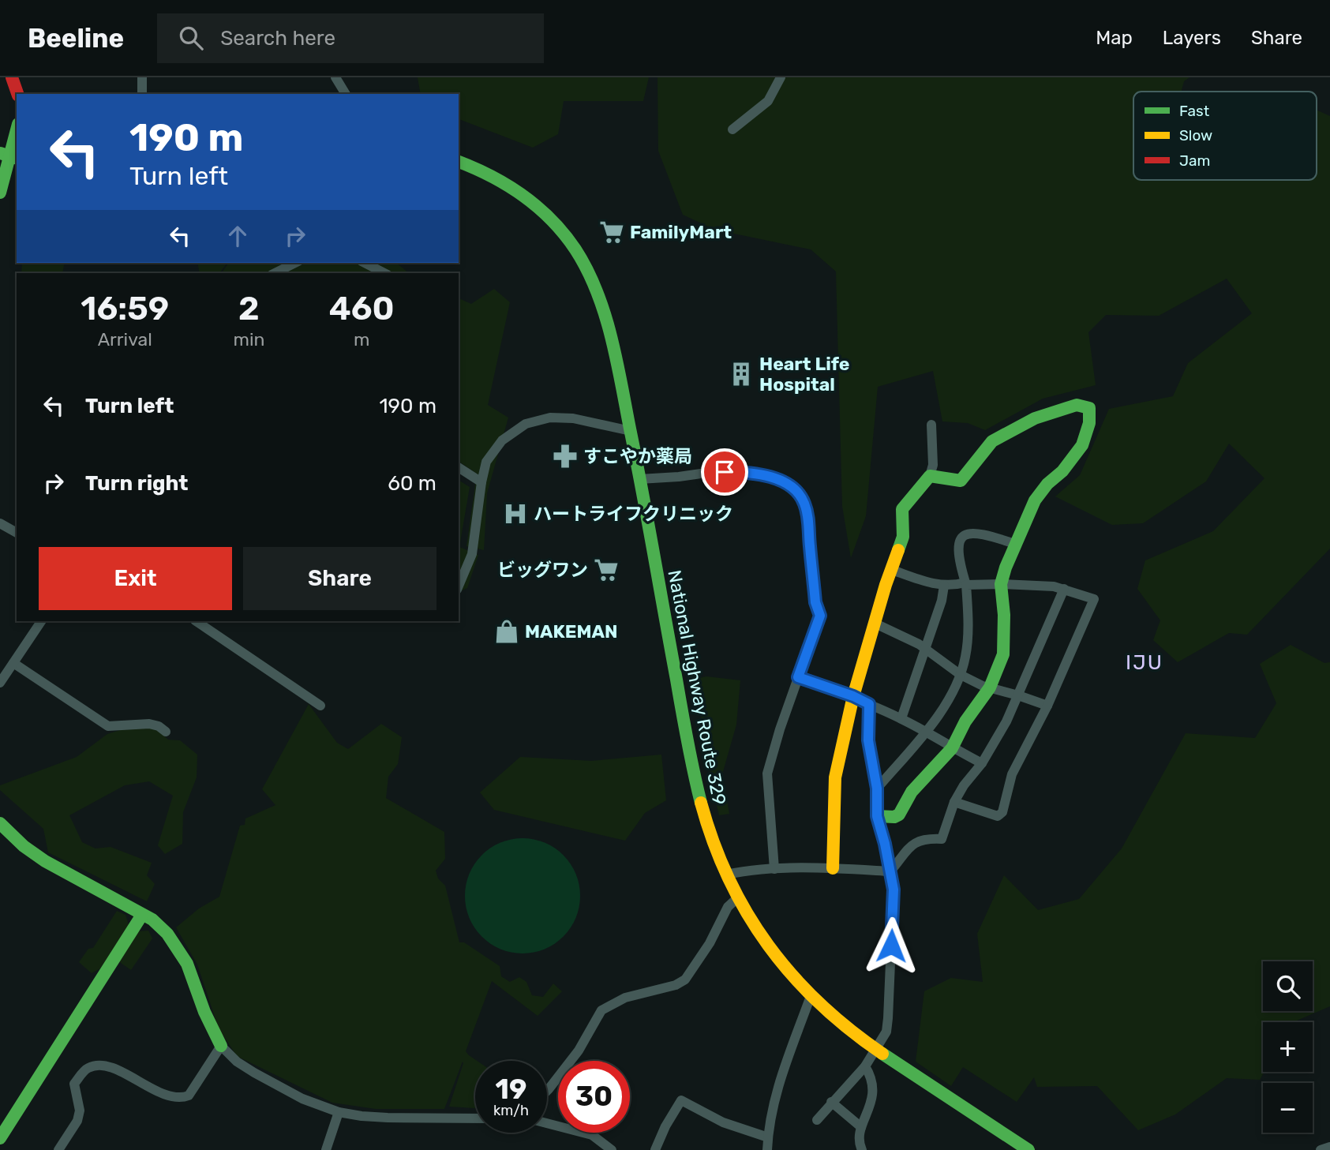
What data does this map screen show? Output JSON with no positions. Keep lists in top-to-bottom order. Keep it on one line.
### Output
{"streets":{"main road":["National Highway Route 329"]},"districts":["IJU"],"places":{"supermarket":["FamilyMart","ビッグワン"],"building":["Heart Life Hospital"],"pharmacy":["すこやか薬局"],"hospital":["ハートライフクリニック"],"shop":["MAKEMAN"]},"legend":["Fast","Slow","Jam"],"page":{"header":"Beeline","search":"Search here","nav":["Map","Layers","Share"],"turn":["190 m","Turn left"],"eta":["16:59","Arrival","2","min","460","m"],"list":[{"name":"Turn left","value":"190 m"},{"name":"Turn right","value":"60 m"}],"buttons":["Exit","Share"],"map_buttons":["+","−"],"speed":"19 km/h","limit":"30"}}
